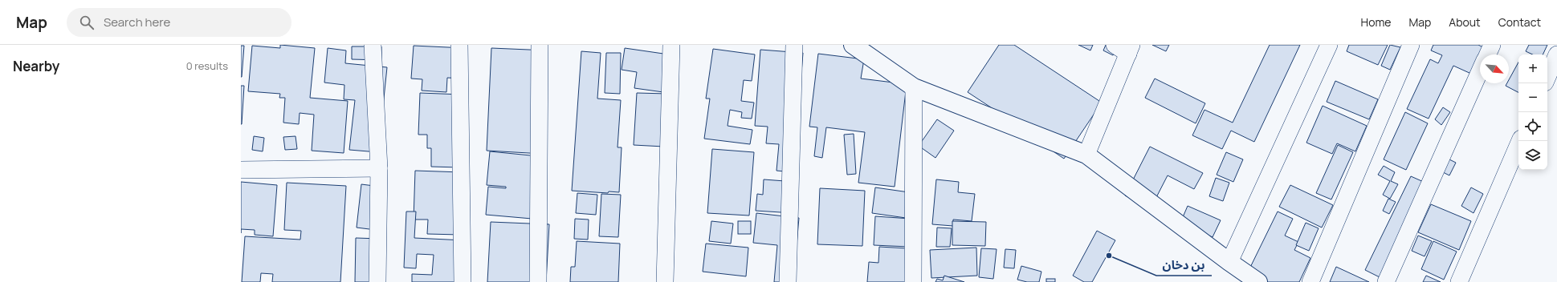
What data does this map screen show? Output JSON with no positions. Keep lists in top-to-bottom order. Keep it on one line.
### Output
{"places":["بن دخان"],"north":"bottom right","page":{"header":"Map","search":"Search here","nav":["Home","Map","About","Contact"],"heading":["Nearby","0 results"],"map_buttons":["+","−"]}}
